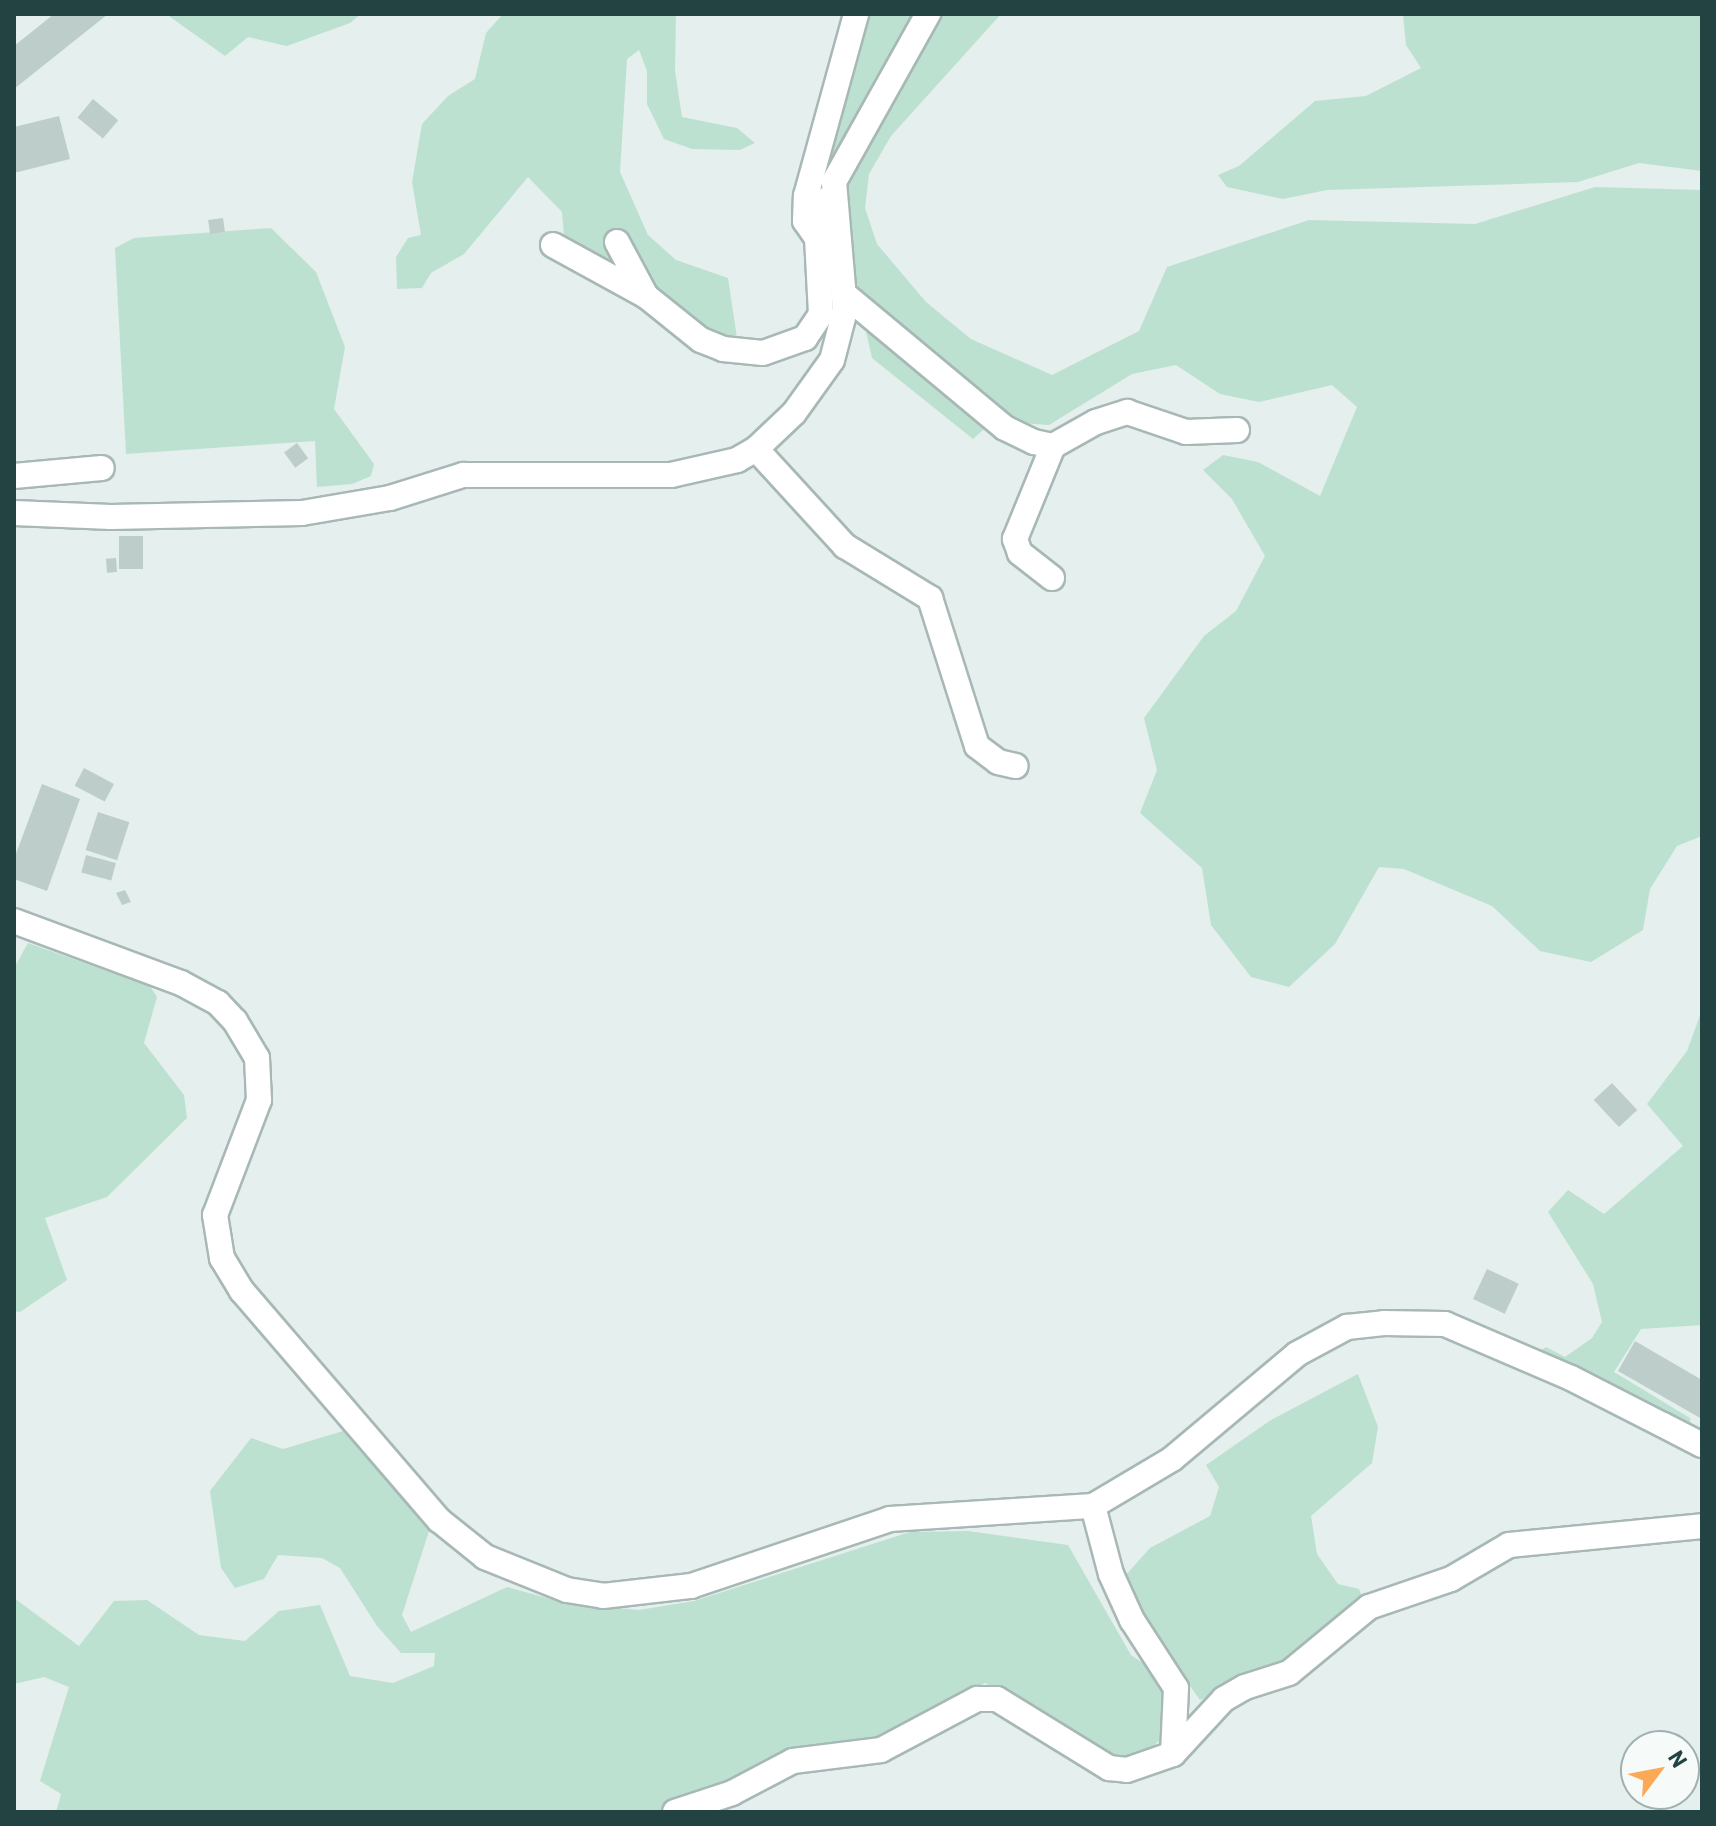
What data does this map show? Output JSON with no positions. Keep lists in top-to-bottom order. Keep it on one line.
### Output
{"north":"top right"}
